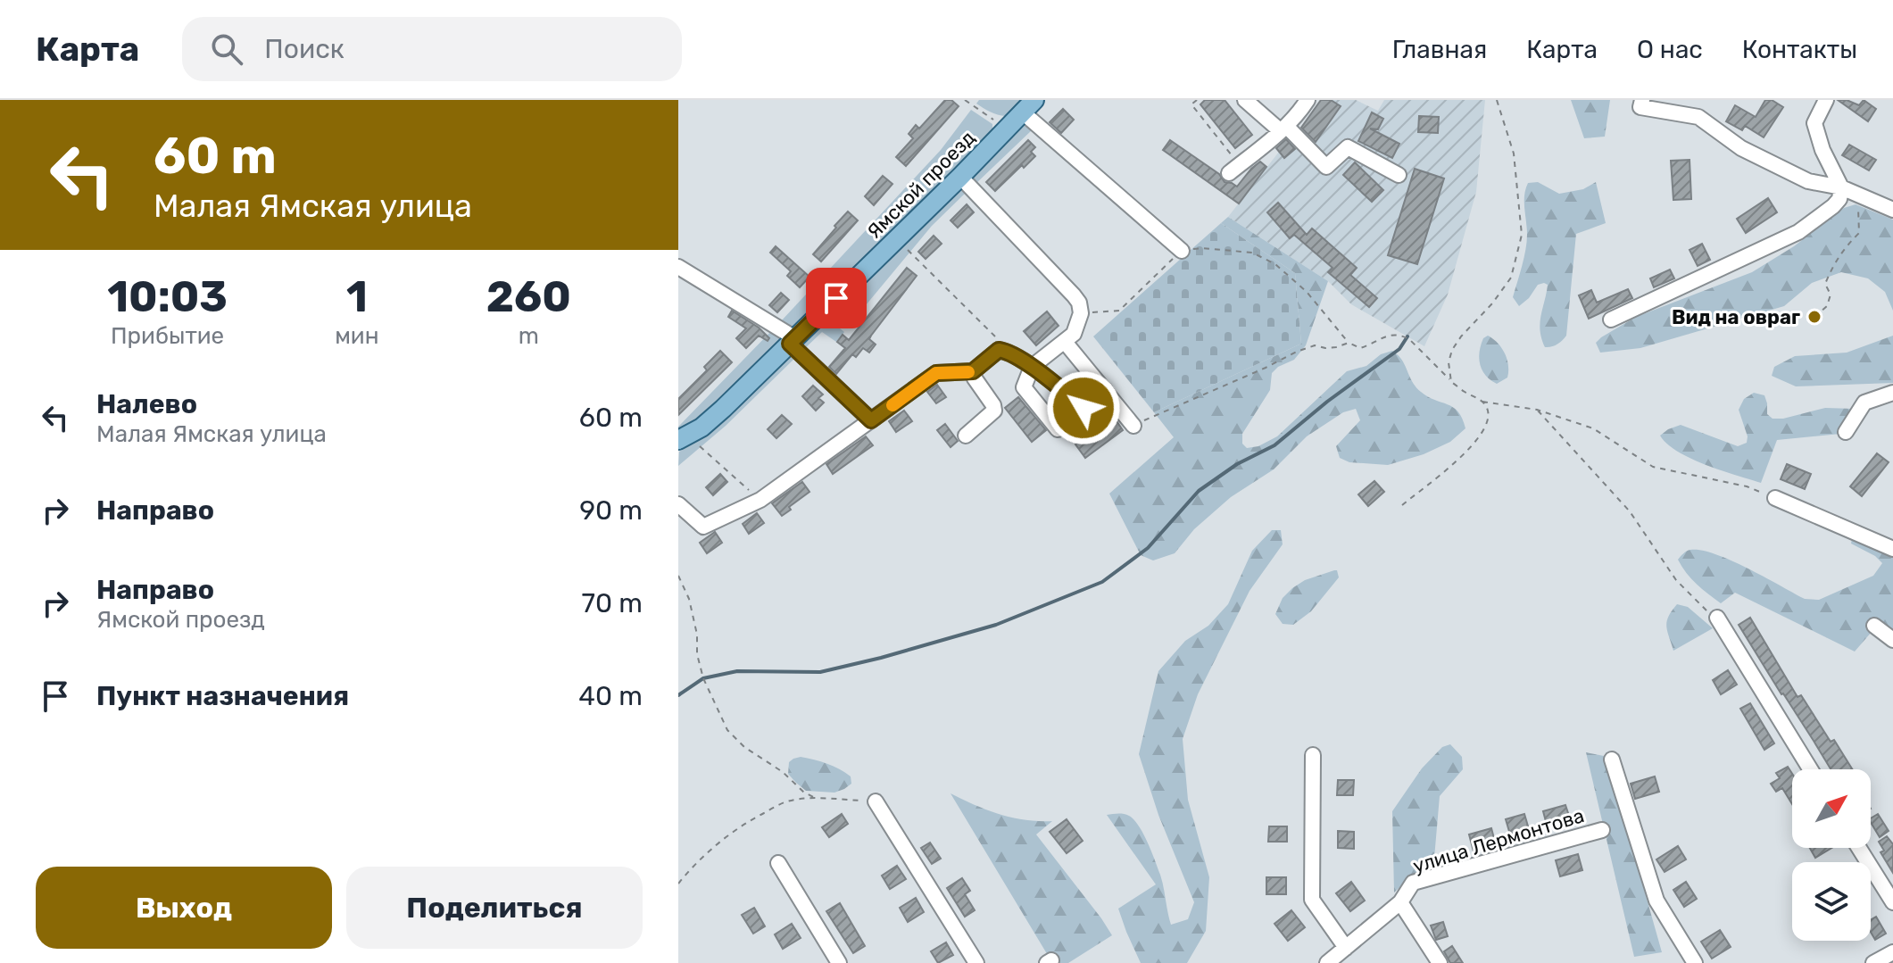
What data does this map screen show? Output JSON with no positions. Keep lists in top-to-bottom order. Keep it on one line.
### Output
{"streets":{"main road":["Ямской проезд"],"street":["улица Лермонтова"]},"places":["Вид на овраг"],"north":"top right","page":{"header":"Карта","search":"Поиск","nav":["Главная","Карта","О нас","Контакты"],"turn":["60 m","Малая Ямская улица"],"eta":["10:03","Прибытие","1","мин","260","m"],"list":[{"name":"Налево","note":"Малая Ямская улица","value":"60 m"},{"name":"Направо","value":"90 m"},{"name":"Направо","note":"Ямской проезд","value":"70 m"},{"name":"Пункт назначения","value":"40 m"}],"buttons":["Выход","Поделиться"]}}
